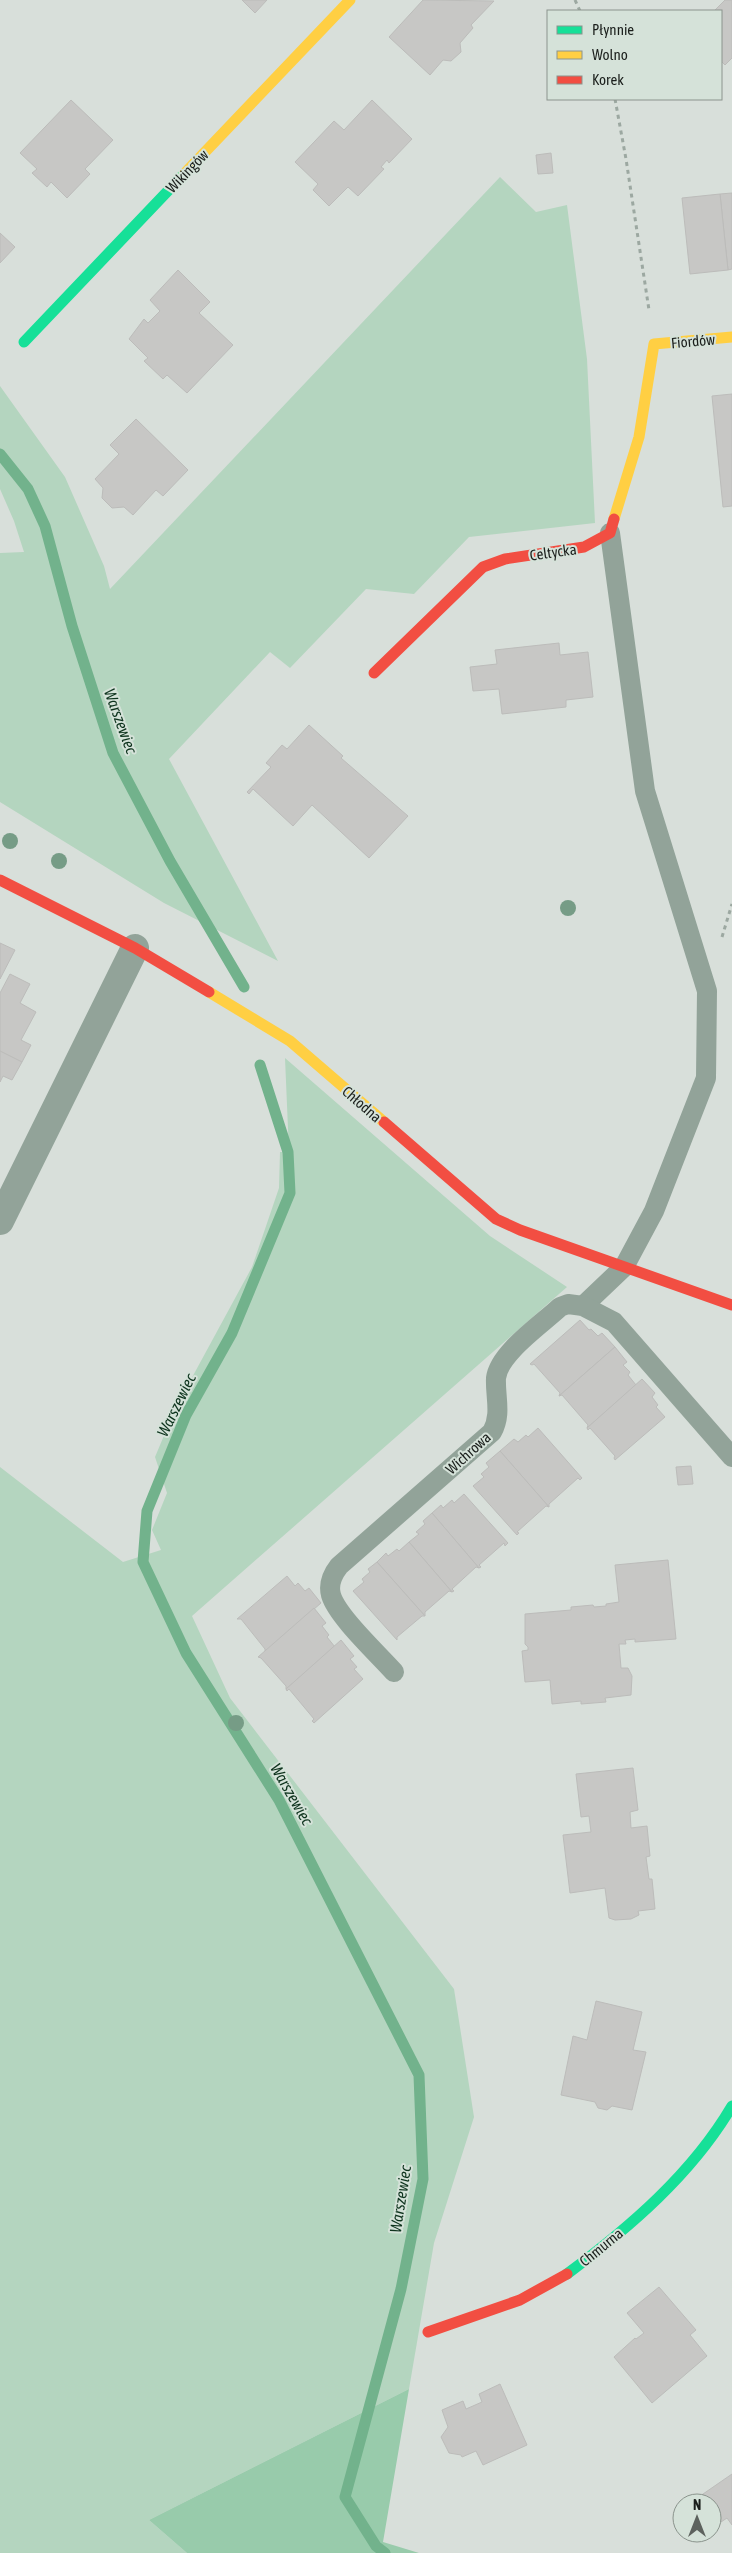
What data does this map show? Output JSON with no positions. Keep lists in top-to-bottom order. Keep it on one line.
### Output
{"streets":{"street":["Wikingów","Fiordów","Celtycka","Chłodna","Chmurna"],"lane":["Wichrowa"]},"water":["Warszewiec"],"legend":["Płynnie","Wolno","Korek"],"north":"top"}
